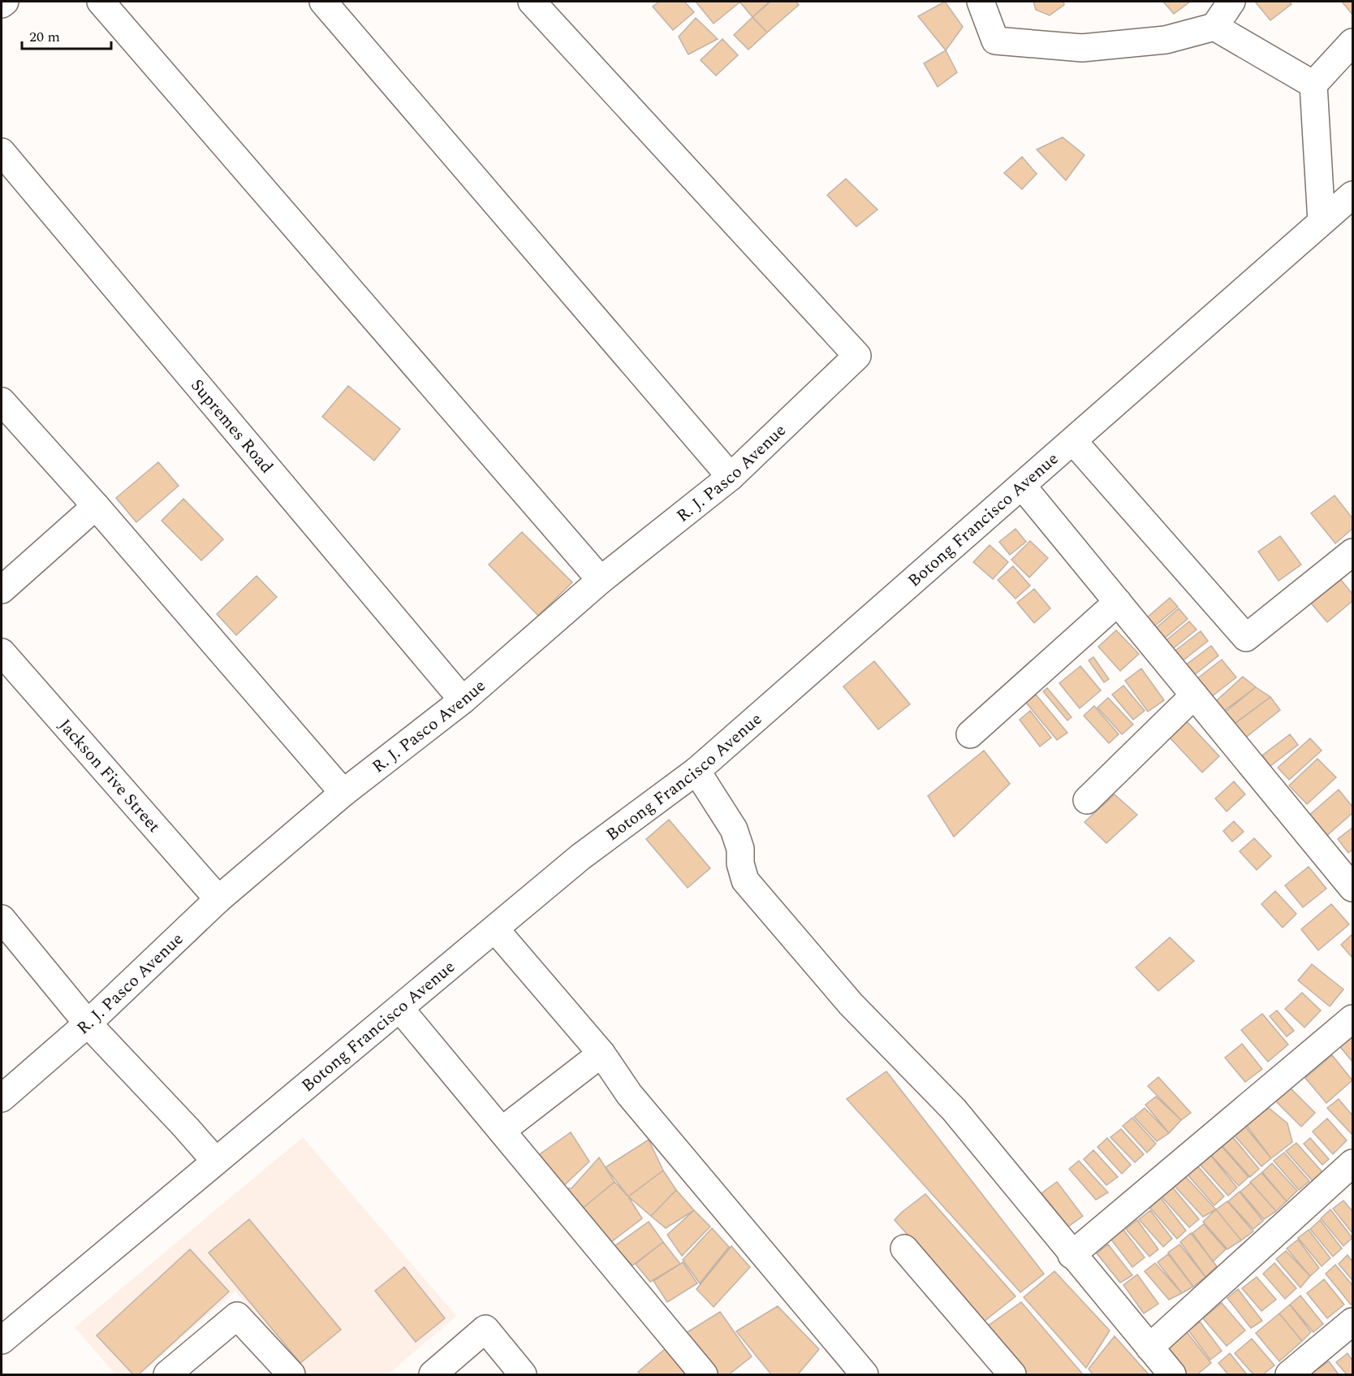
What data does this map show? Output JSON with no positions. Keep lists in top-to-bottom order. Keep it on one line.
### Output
{"streets":{"street":["Supremes Road","R. J. Pasco Avenue","Botong Francisco Avenue","Jackson Five Street"]},"crossings":[["Supremes Road","R. J. Pasco Avenue"],["R. J. Pasco Avenue","Jackson Five Street"]],"scale_bar":"20 m"}
